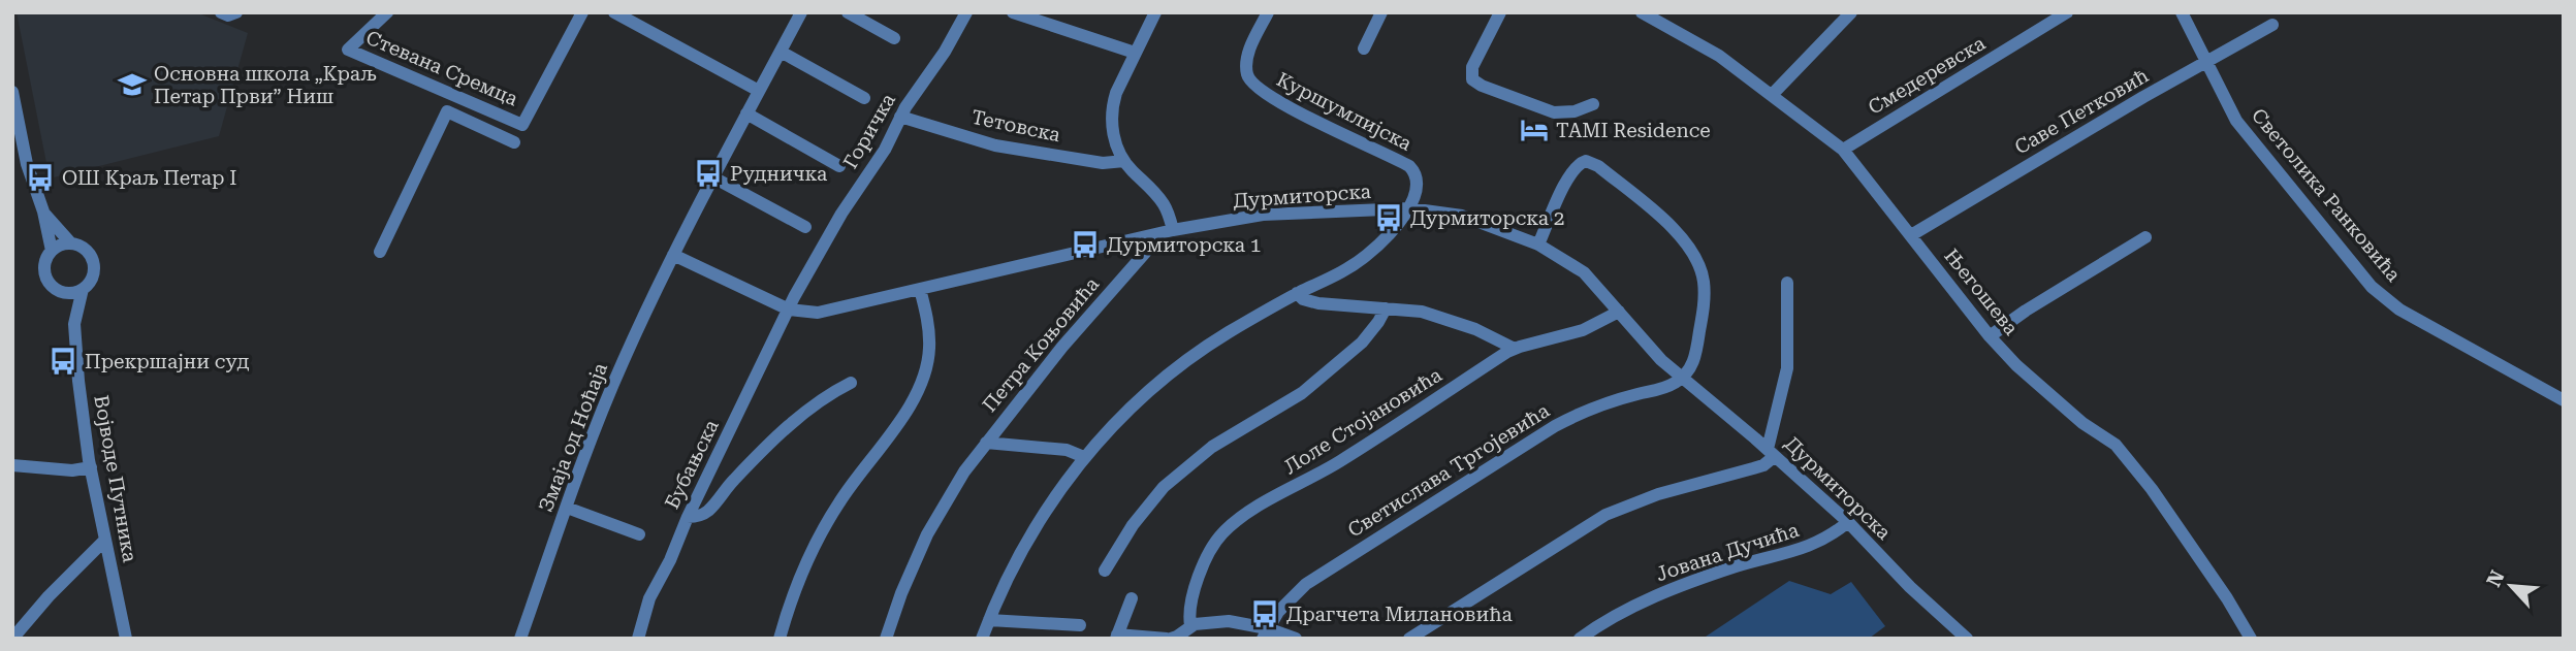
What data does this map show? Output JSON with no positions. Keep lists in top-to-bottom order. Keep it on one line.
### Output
{"streets":{"street":["Стевана Сремца","Смедеревска","Куршумлијска","Саве Петковић","Тетовска","Горичка","Светолика Ранковића","Дурмиторска","Његошева","Петра Коњовића","Лоле Стојановића","Змаја од Ноћаја","Бубањска","Светислава Тргојевића","Војводе Путника","Јована Дучића"]},"crossings":[["Смедеревска","Његошева"],["Куршумлијска","Дурмиторска"],["Саве Петковић","Светолика Ранковића"],["Саве Петковић","Његошева"],["Тетовска","Горичка"],["Горичка","Дурмиторска"],["Горичка","Бубањска"],["Дурмиторска","Петра Коњовића"],["Дурмиторска","Лоле Стојановића"],["Дурмиторска","Змаја од Ноћаја"],["Дурмиторска","Бубањска"],["Дурмиторска","Светислава Тргојевића"],["Дурмиторска","Јована Дучића"]],"places":{"school or university":["Основна школа „Краљ Петар Први” Ниш"],"hotel":["TAMI Residence"],"bus stop":["Рудничка","ОШ Краљ Петар I","Дурмиторска 2","Дурмиторска 1","Прекршајни суд","Драгчета Милановића"]},"north":"top left"}
